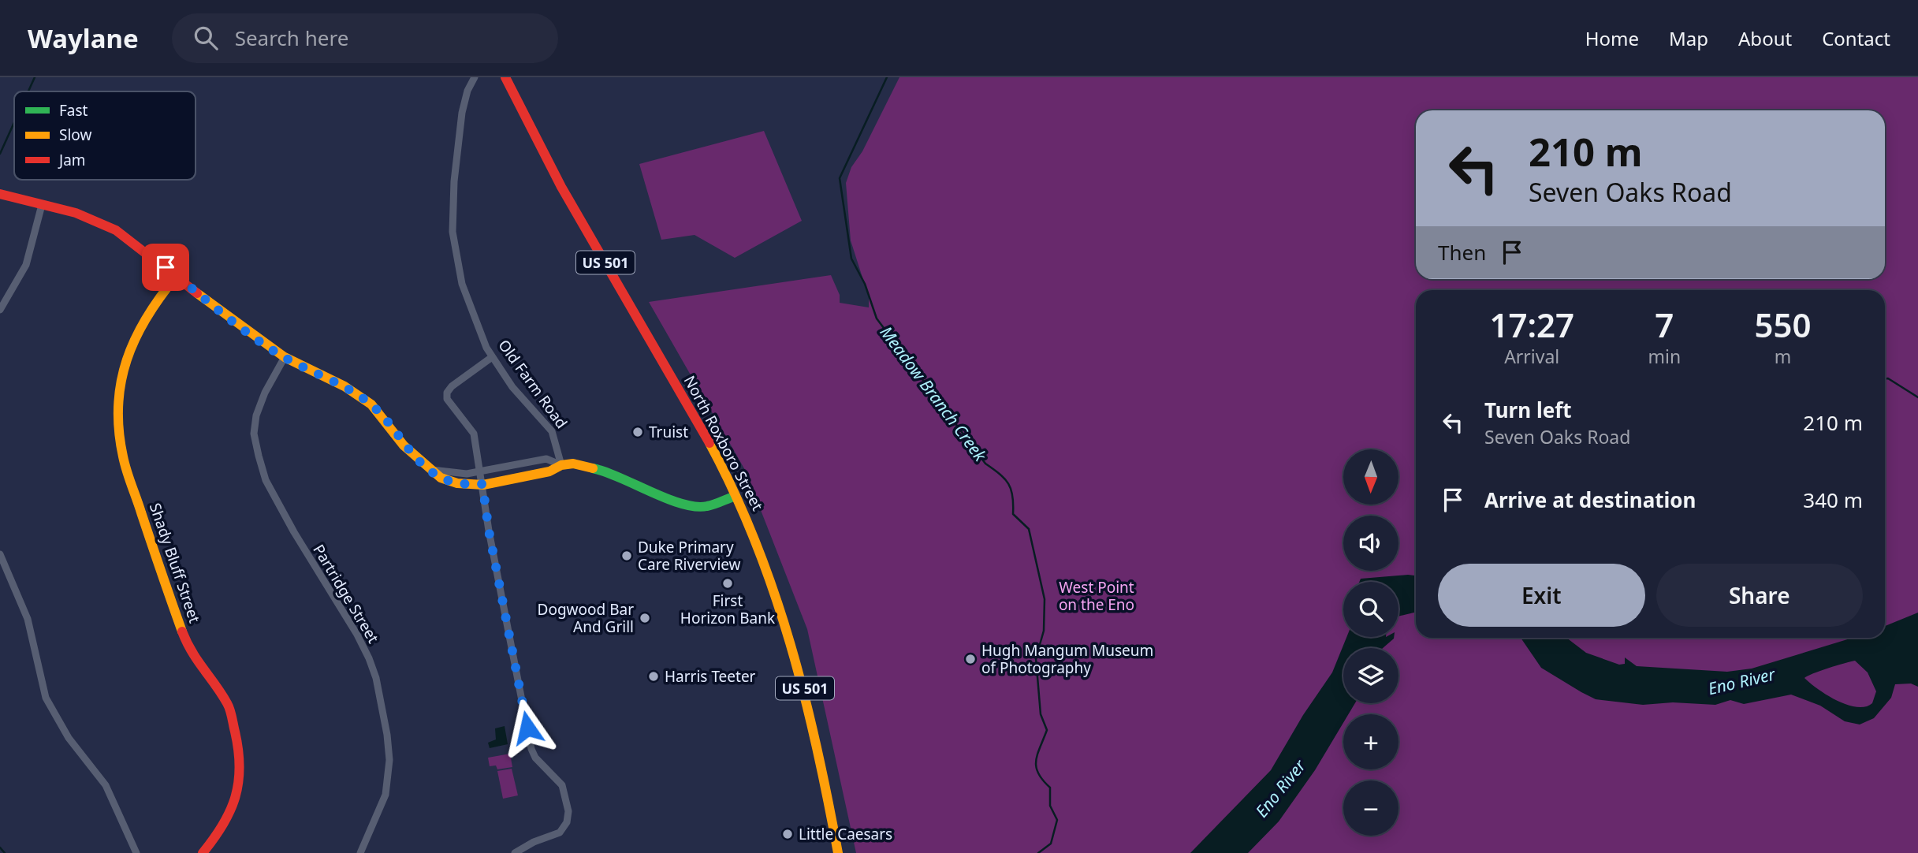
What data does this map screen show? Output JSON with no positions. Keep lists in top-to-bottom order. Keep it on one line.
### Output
{"streets":{"main road":["US 501","North Roxboro Street","Shady Bluff Street"],"street":["Old Farm Road","Partridge Street"]},"water":["Meadow Branch Creek","Eno River"],"parks":["West Point on the Eno"],"places":["Truist","Duke Primary Care Riverview","First Horizon Bank","Dogwood Bar And Grill","Hugh Mangum Museum of Photography","Harris Teeter","Little Caesars"],"legend":["Fast","Slow","Jam"],"north":"bottom","page":{"header":"Waylane","search":"Search here","nav":["Home","Map","About","Contact"],"turn":["210 m","Seven Oaks Road"],"then":"Then","eta":["17:27","Arrival","7","min","550","m"],"list":[{"name":"Turn left","note":"Seven Oaks Road","value":"210 m"},{"name":"Arrive at destination","value":"340 m"}],"map_buttons":["+","−"],"buttons":["Exit","Share"]}}
